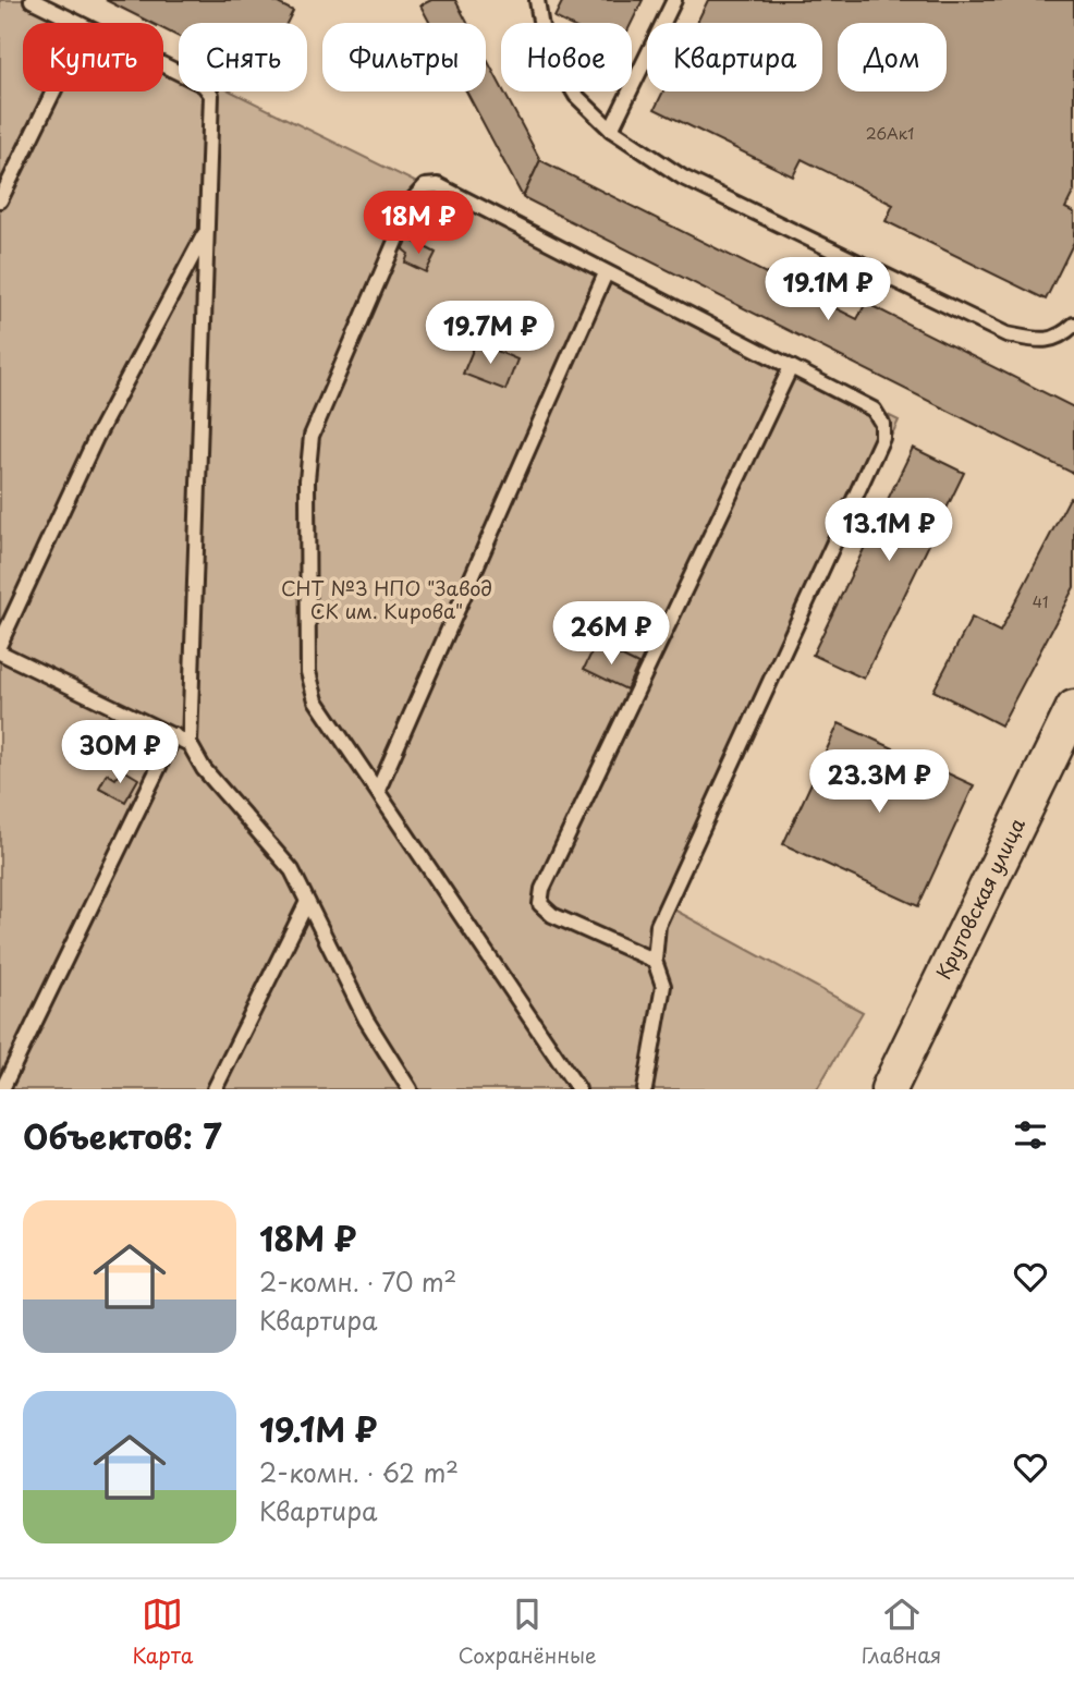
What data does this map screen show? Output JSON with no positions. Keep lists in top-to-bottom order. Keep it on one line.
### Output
{"streets":{"street":["Крутовская улица"]},"parks":["СНТ №3 НПО \"Завод СК им. Кирова\""],"house_numbers":["26Ак1","41"],"page":{"chip":["Купить","Снять","Фильтры","Новое","Квартира","Дом"],"price":["18M ₽","19.1M ₽","19.7M ₽","13.1M ₽","26M ₽","30M ₽","23.3M ₽"],"heading":"Объектов: 7","list":[{"name":"18M ₽","note":"2-комн. · 70 m² · Квартира"},{"name":"19.1M ₽","note":"2-комн. · 62 m² · Квартира"}],"tabs":["Карта","Сохранённые","Главная"]}}
